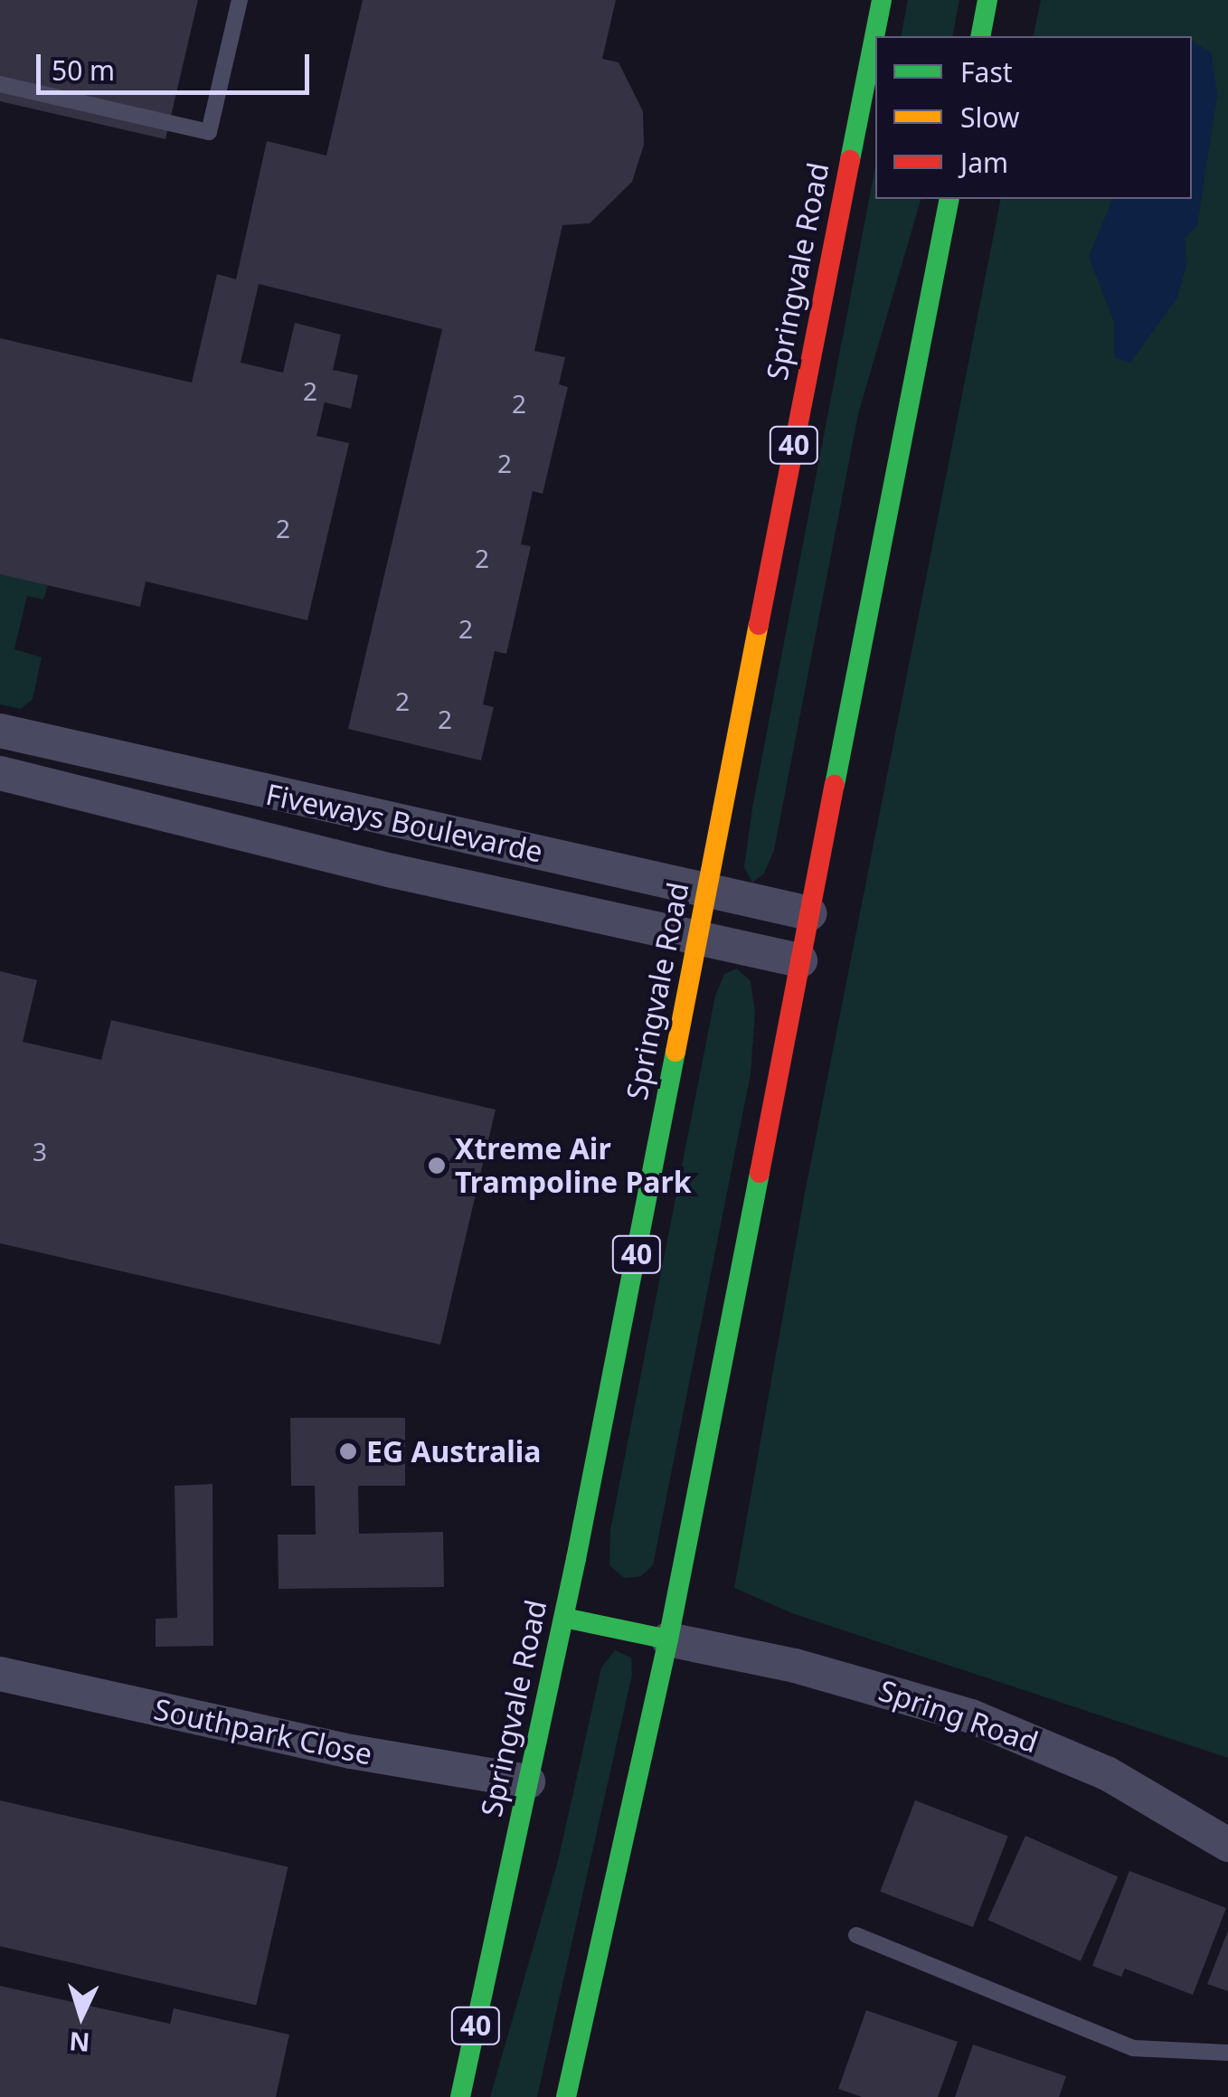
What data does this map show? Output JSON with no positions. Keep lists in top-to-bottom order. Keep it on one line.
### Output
{"streets":{"highway":["Springvale Road","40"],"street":["Fiveways Boulevarde","Spring Road","Southpark Close"]},"crossings":[["Springvale Road","Fiveways Boulevarde"],["Springvale Road","Southpark Close"]],"places":["Xtreme Air Trampoline Park","EG Australia"],"house_numbers":["2","2","2","2","2","2","2","2","3"],"legend":["Fast","Slow","Jam"],"scale_bar":"50 m","north":"bottom"}
